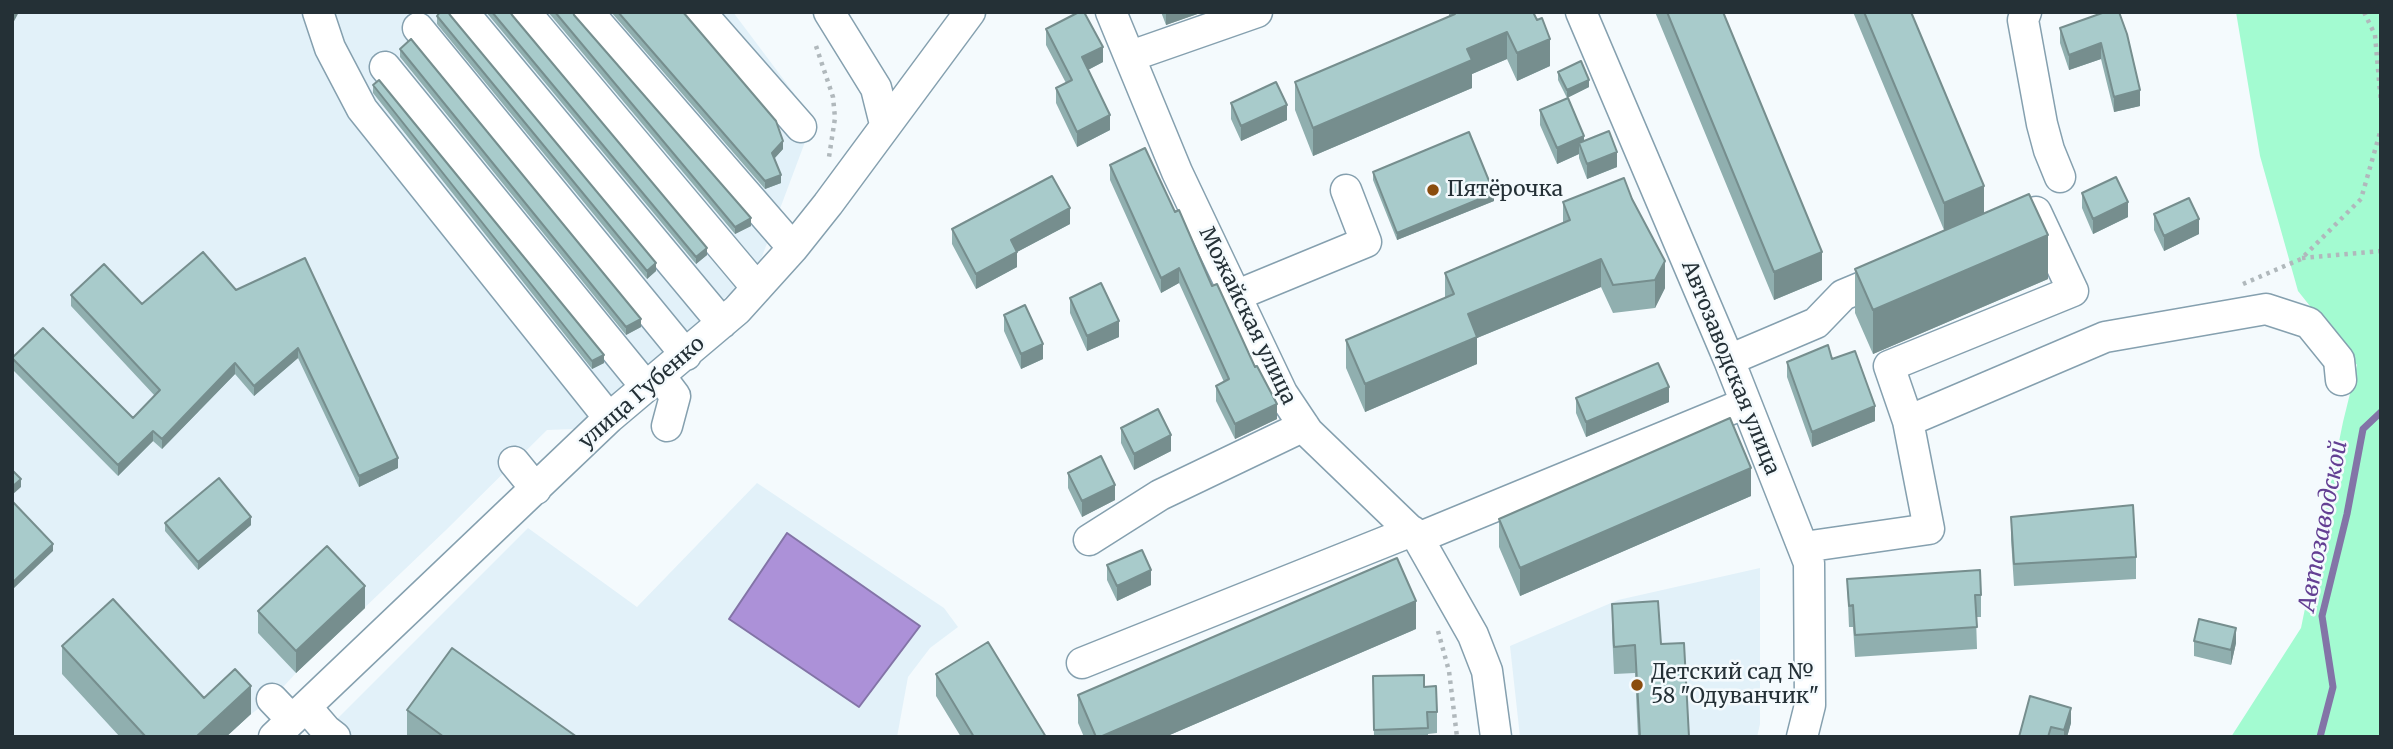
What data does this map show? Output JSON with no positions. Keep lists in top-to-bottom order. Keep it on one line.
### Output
{"streets":{"street":["Можайская улица","Автозаводская улица","улица Губенко"]},"water":["Автозаводской"],"places":["Пятёрочка","Детский сад № 58 \"Одуванчик\""]}
